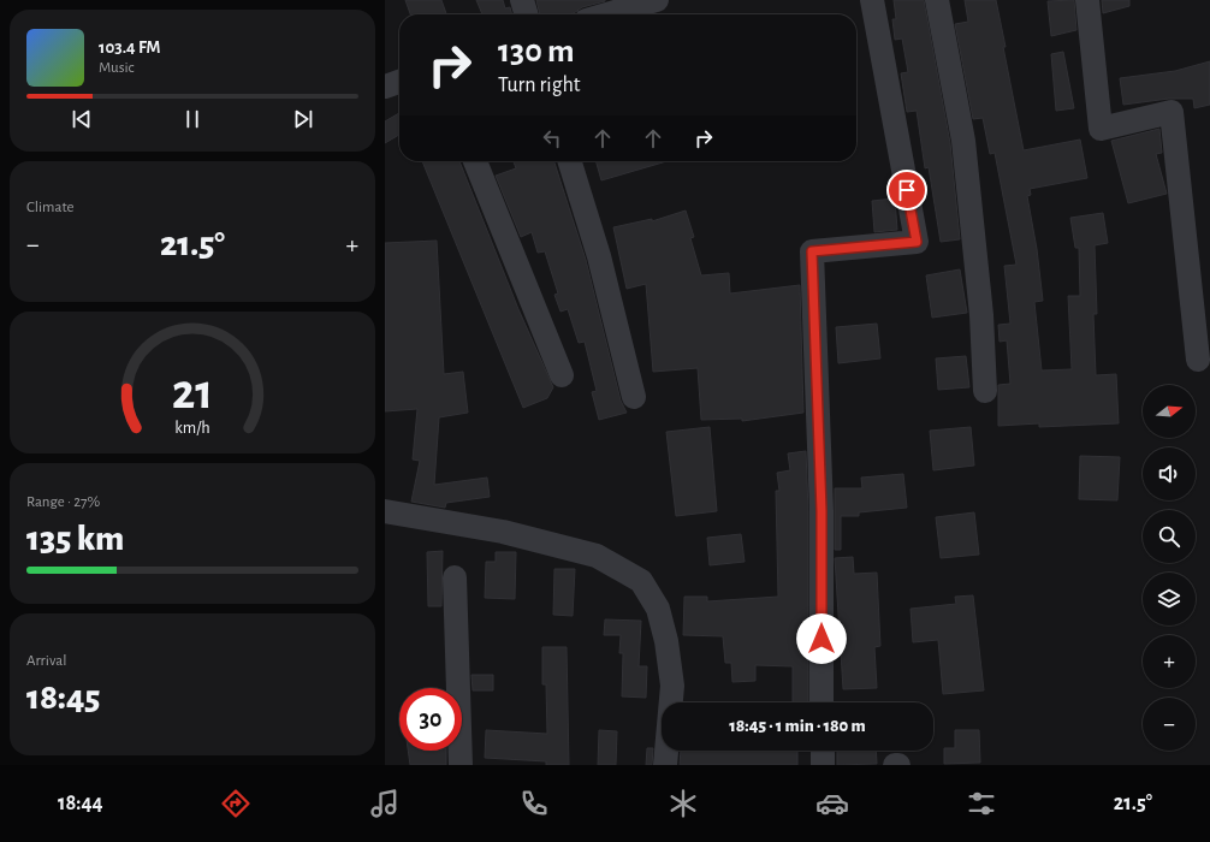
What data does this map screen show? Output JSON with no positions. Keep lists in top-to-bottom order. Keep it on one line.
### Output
{"north":"right","page":{"turn":["130 m","Turn right"],"song":["103.4 FM","Music"],"tile":["Climate",["Range · 27%","135 km"],["Arrival","18:45"]],"heat":["−","21.5°","+"],"map_buttons":["+","−"],"limit":"30","trip":"18:45 · 1 min · 180 m","tabs":["18:44","21.5°"],"gauge":["21","km/h"]}}
